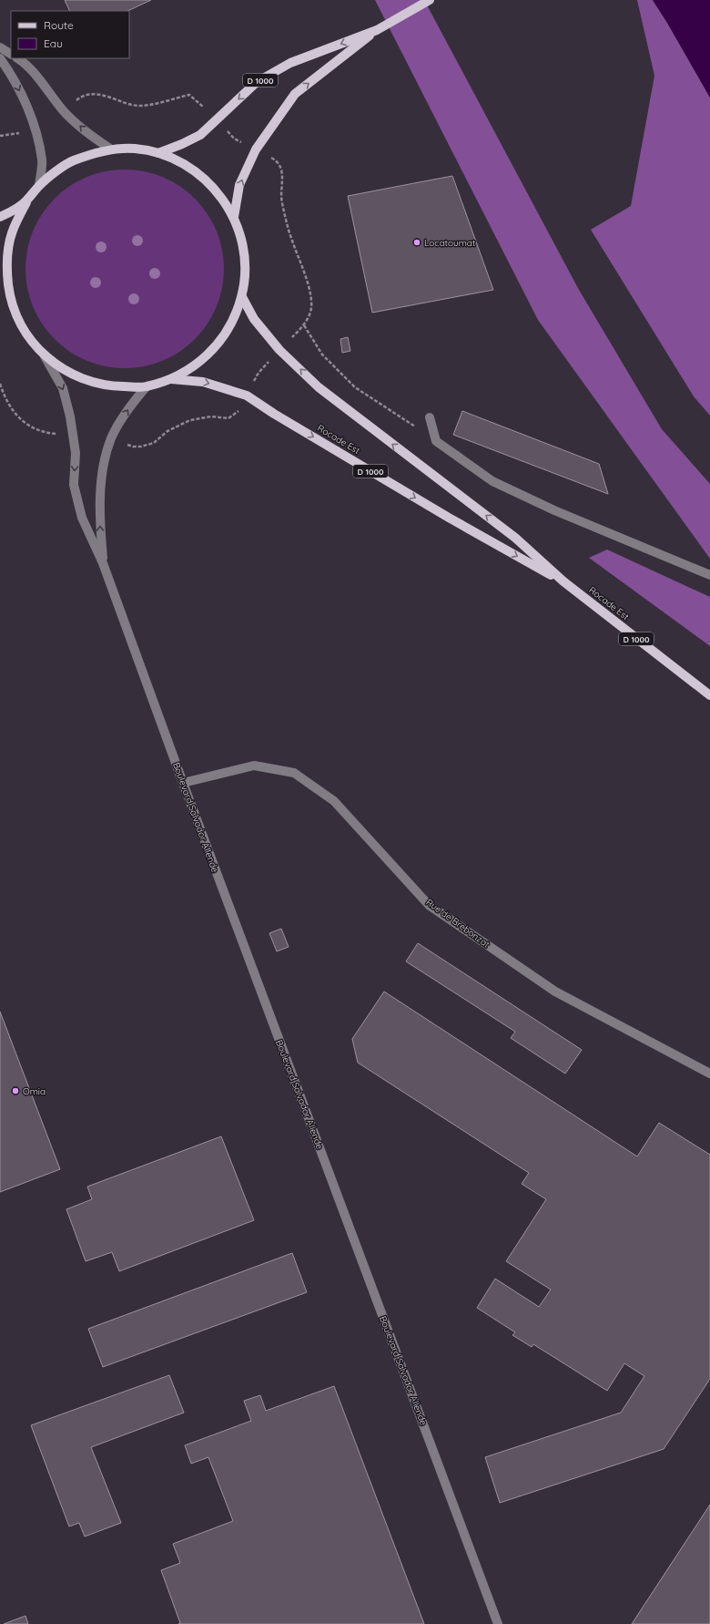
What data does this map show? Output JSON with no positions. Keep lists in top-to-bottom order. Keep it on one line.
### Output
{"streets":{"main road":["D 1000","Rocade Est"],"street":["Boulevard Salvador Allende","Rue de Brebonzat"]},"crossings":[["Boulevard Salvador Allende","Rue de Brebonzat"]],"places":["Locatoumat","Omia"],"legend":["Route","Eau"]}
